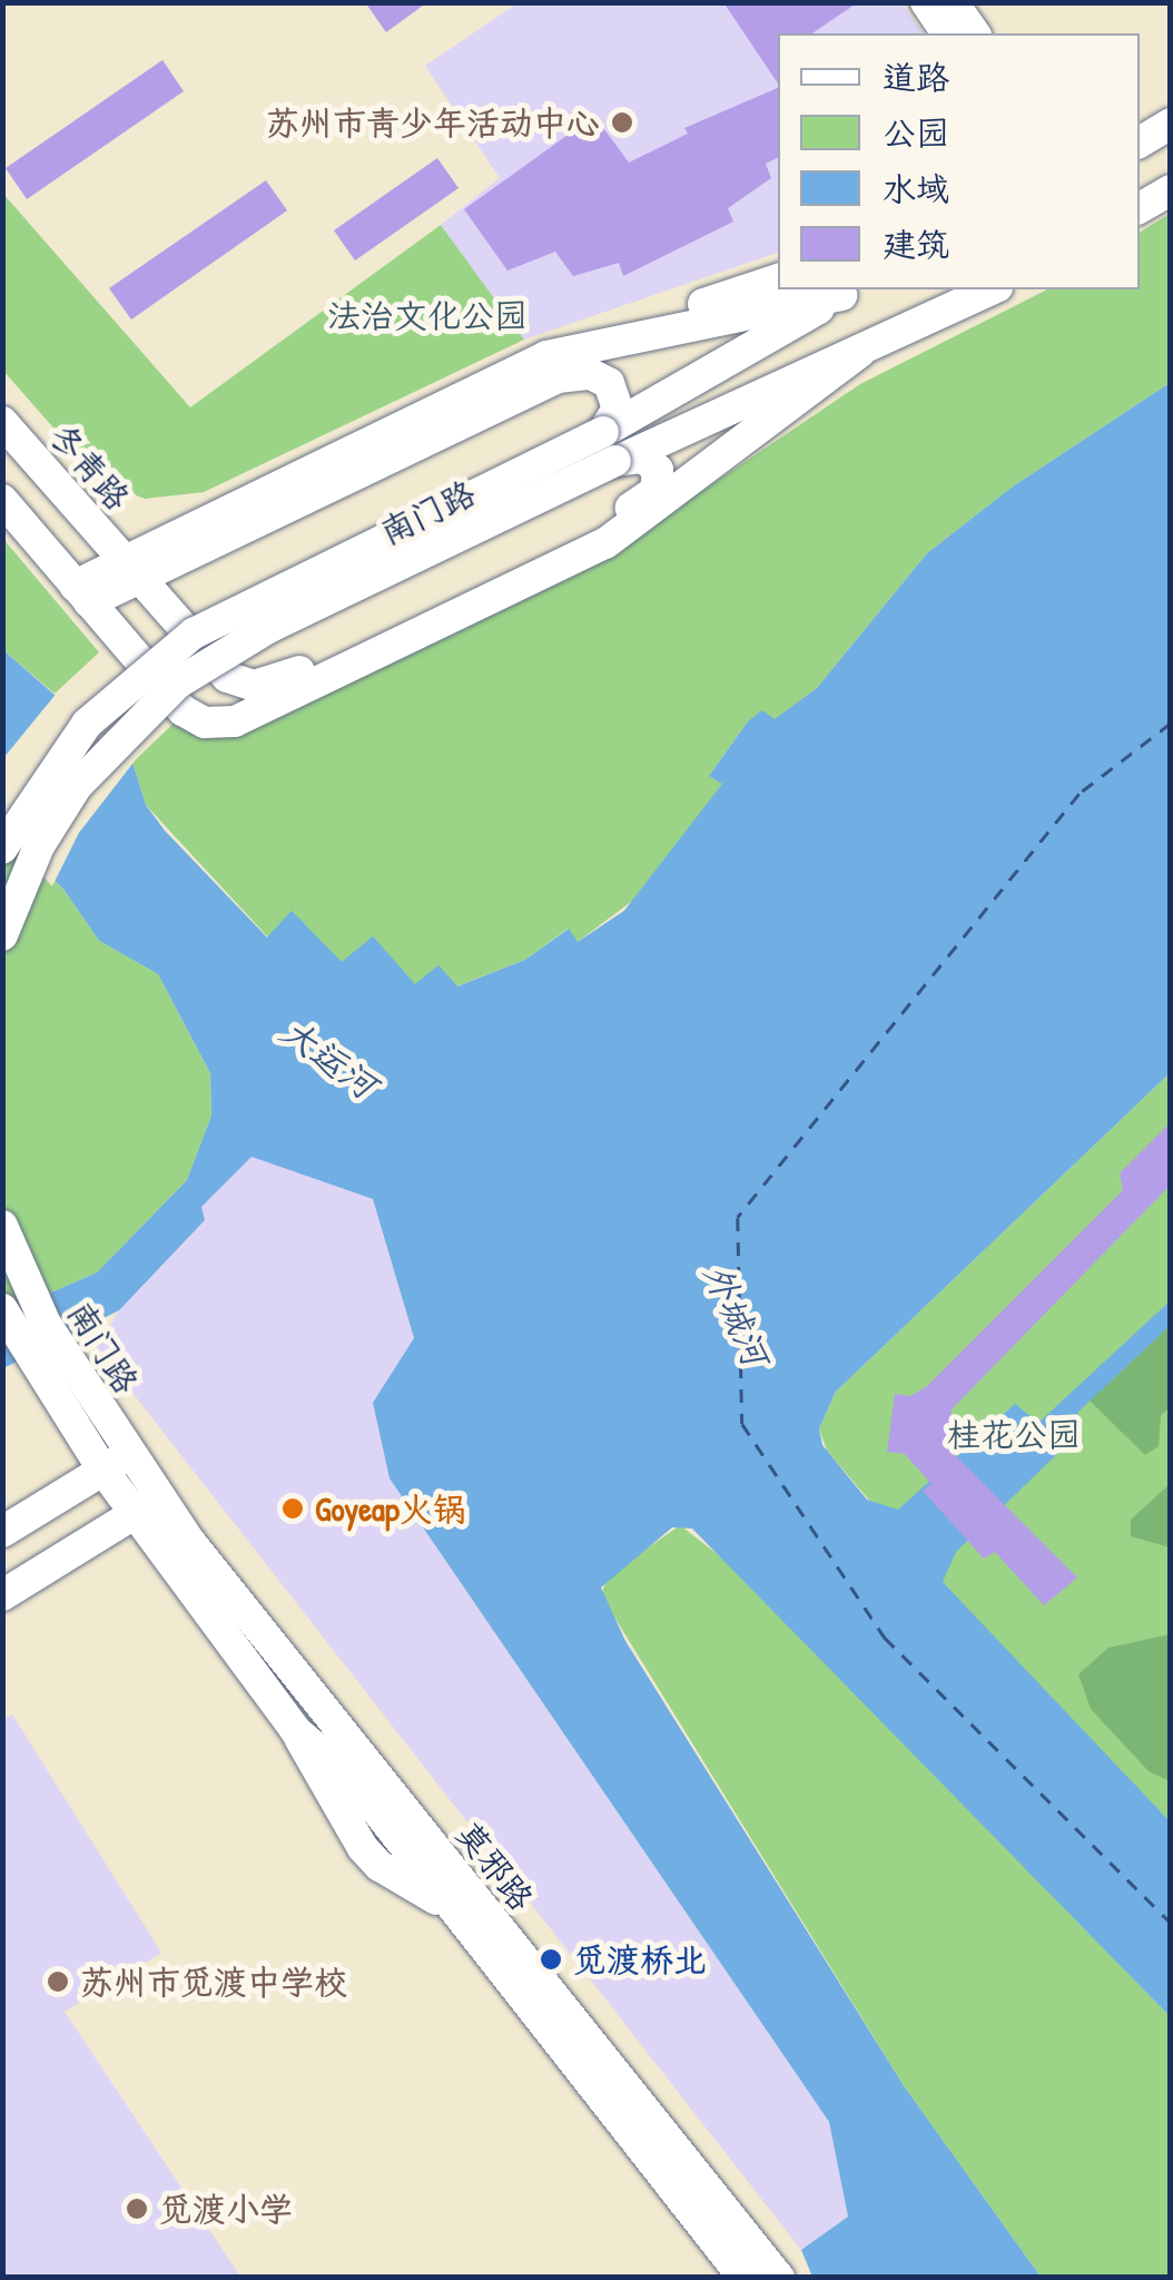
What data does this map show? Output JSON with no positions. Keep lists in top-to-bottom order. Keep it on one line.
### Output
{"streets":{"main road":["冬青路","南门路","莫邪路"]},"crossings":[["冬青路","南门路"],["南门路","莫邪路"]],"water":["大运河","外城河"],"parks":["法治文化公园","桂花公园"],"places":["苏州市青少年活动中心","Goyeap火锅","觅渡桥北","苏州市觅渡中学校","觅渡小学"],"legend":["道路","公园","水域","建筑"]}
